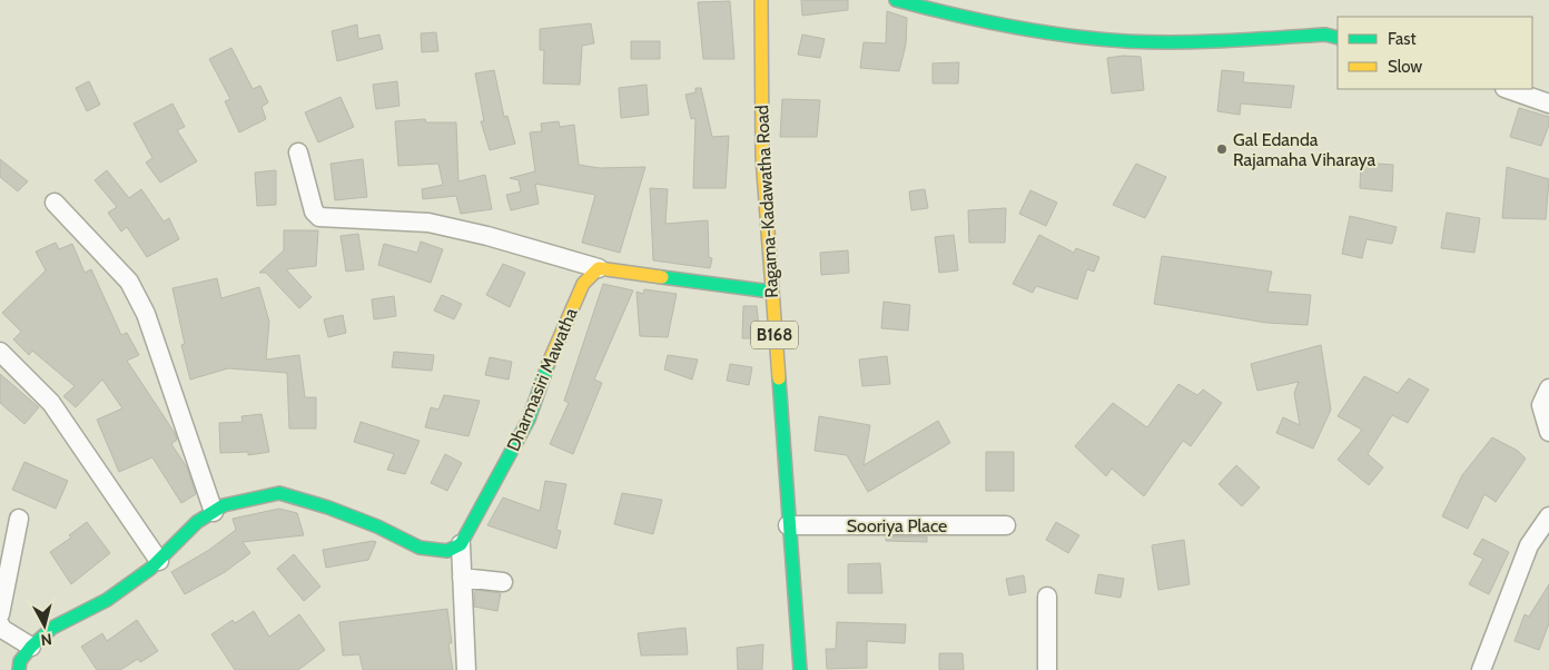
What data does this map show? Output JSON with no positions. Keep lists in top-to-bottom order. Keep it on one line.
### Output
{"streets":{"street":["Ragama-Kadawatha Road","B168","Dharmasiri Mawatha","Sooriya Place"]},"crossings":[["Ragama-Kadawatha Road","Sooriya Place"]],"places":["Gal Edanda Rajamaha Viharaya"],"legend":["Fast","Slow"],"north":"bottom"}
